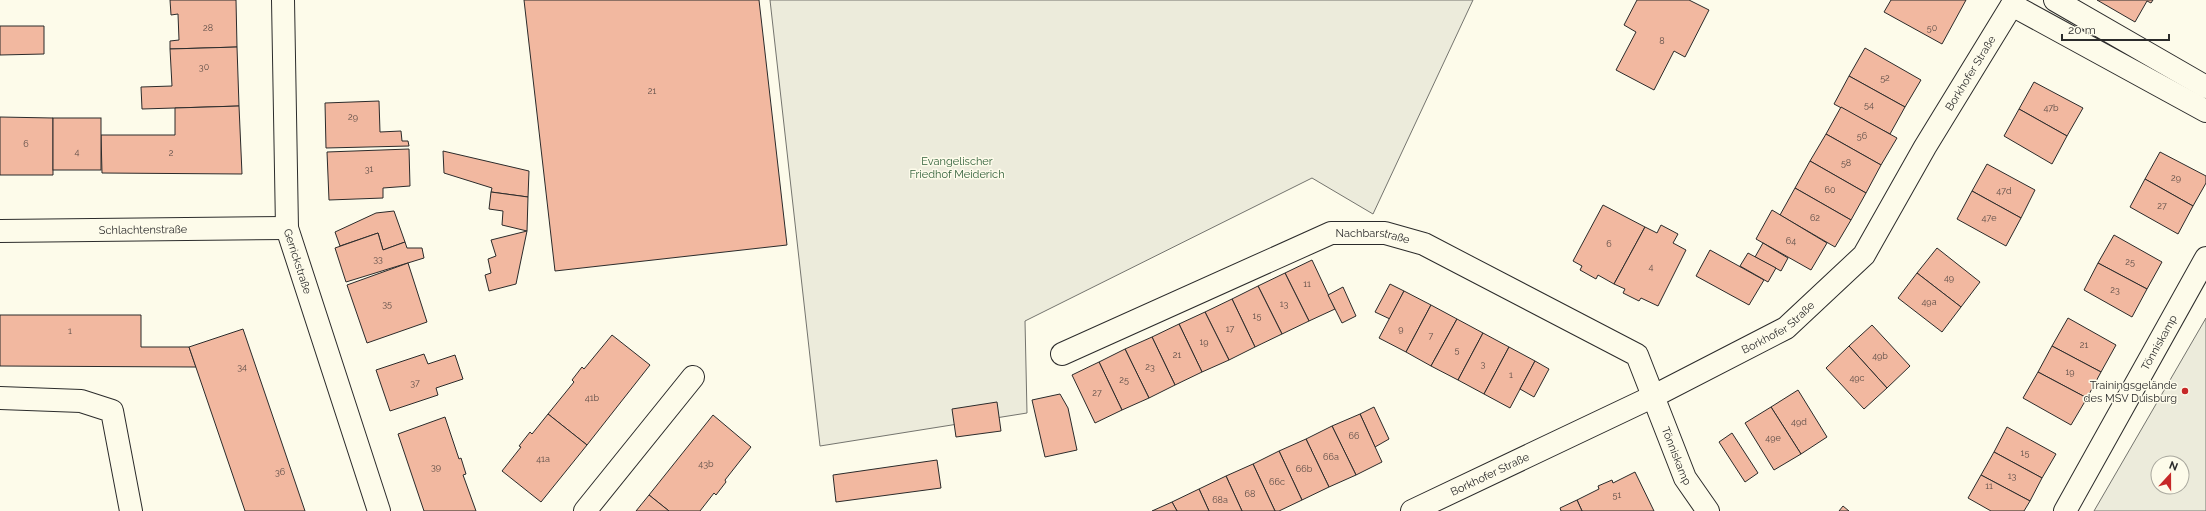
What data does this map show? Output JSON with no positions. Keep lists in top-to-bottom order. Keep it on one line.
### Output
{"streets":{"street":["Borkhofer Straße","Schlachtenstraße","Nachbarstraße","Gerrickstraße","Tönniskamp"]},"crossings":[["Borkhofer Straße","Nachbarstraße"],["Borkhofer Straße","Tönniskamp"],["Schlachtenstraße","Gerrickstraße"],["Nachbarstraße","Tönniskamp"]],"parks":["Evangelischer Friedhof Meiderich"],"places":["Trainingsgelände des MSV Duisburg"],"house_numbers":["28","50","8","30","52","21","54","47b","29","56","6","4","2","58","31","29","60","47d","27","62","47e","64","6","33","25","4","49","11","23","49a","35","13","15","17","9","1","7","19","21","5","21","49b","3","34","23","19","1","49c","25","37","27","41b","49d","66","49e","15","66a","41a","43b","39","66b","36","13","66c","11","68","51","68a"],"scale_bar":"20 m","north":"top"}
